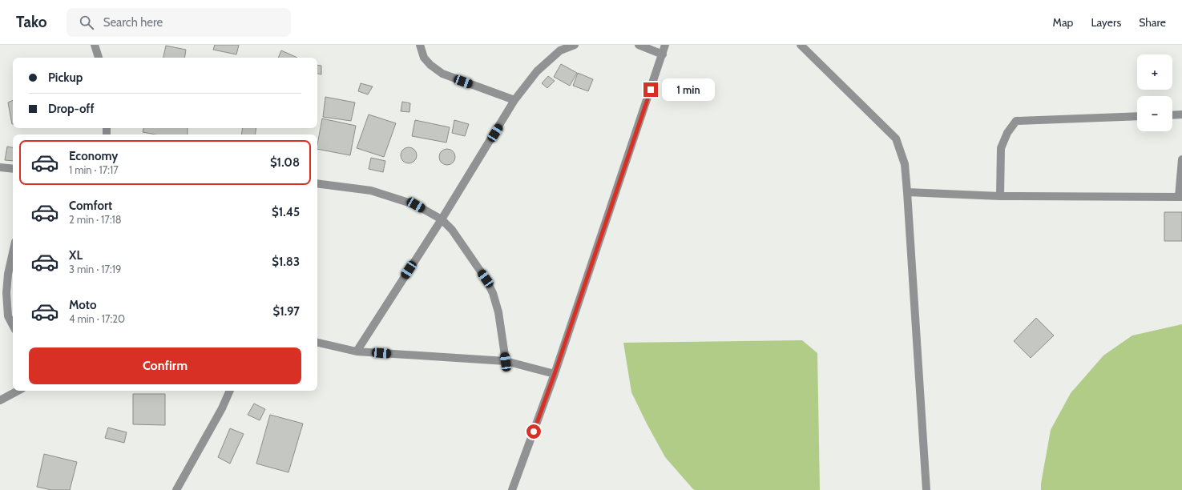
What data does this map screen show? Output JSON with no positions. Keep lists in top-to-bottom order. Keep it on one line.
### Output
{"page":{"header":"Tako","search":"Search here","nav":["Map","Layers","Share"],"map_buttons":["+","−"],"banner":["Pickup","Drop-off"],"bubble":"1 min","list":[{"name":"Economy","note":"1 min · 17:17","value":"$1.08"},{"name":"Comfort","note":"2 min · 17:18","value":"$1.45"},{"name":"XL","note":"3 min · 17:19","value":"$1.83"},{"name":"Moto","note":"4 min · 17:20","value":"$1.97"}],"buttons":"Confirm"}}
